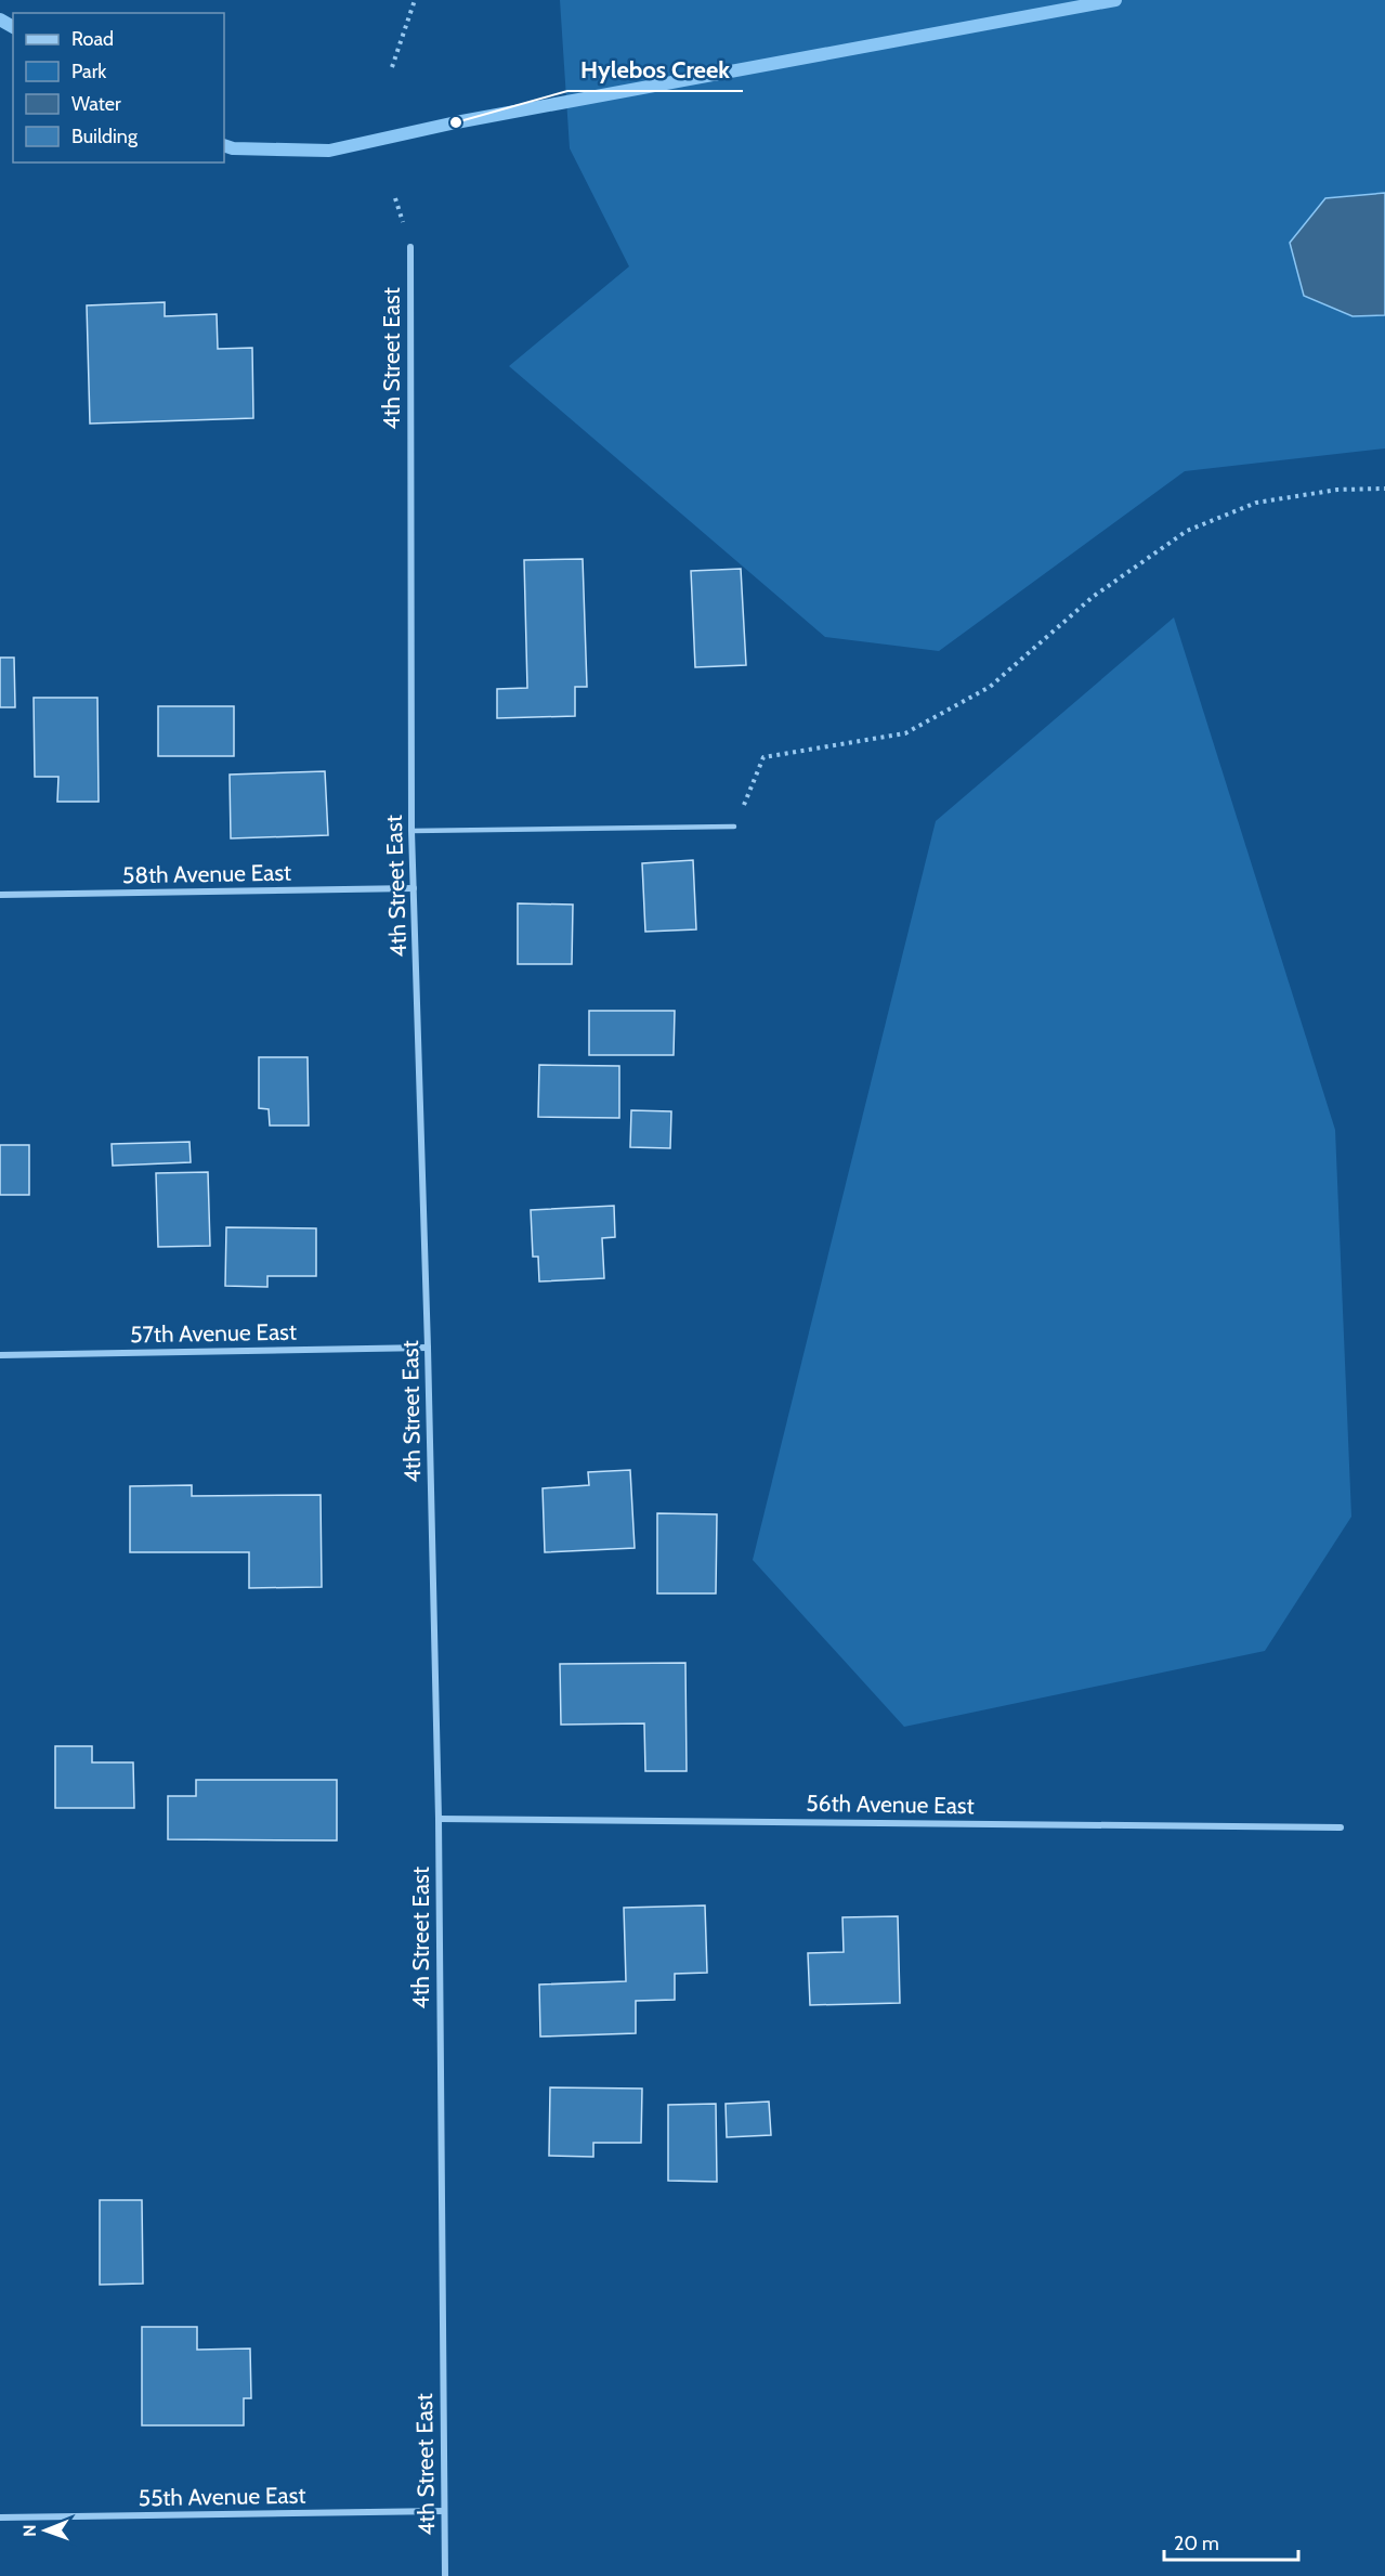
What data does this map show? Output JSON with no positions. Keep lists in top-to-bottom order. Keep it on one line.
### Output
{"streets":{"street":["4th Street East","58th Avenue East","57th Avenue East","56th Avenue East","55th Avenue East"]},"crossings":[["4th Street East","58th Avenue East"],["4th Street East","57th Avenue East"],["4th Street East","56th Avenue East"],["4th Street East","55th Avenue East"]],"places":["Hylebos Creek"],"legend":["Road","Park","Water","Building"],"scale_bar":"20 m","north":"left"}
